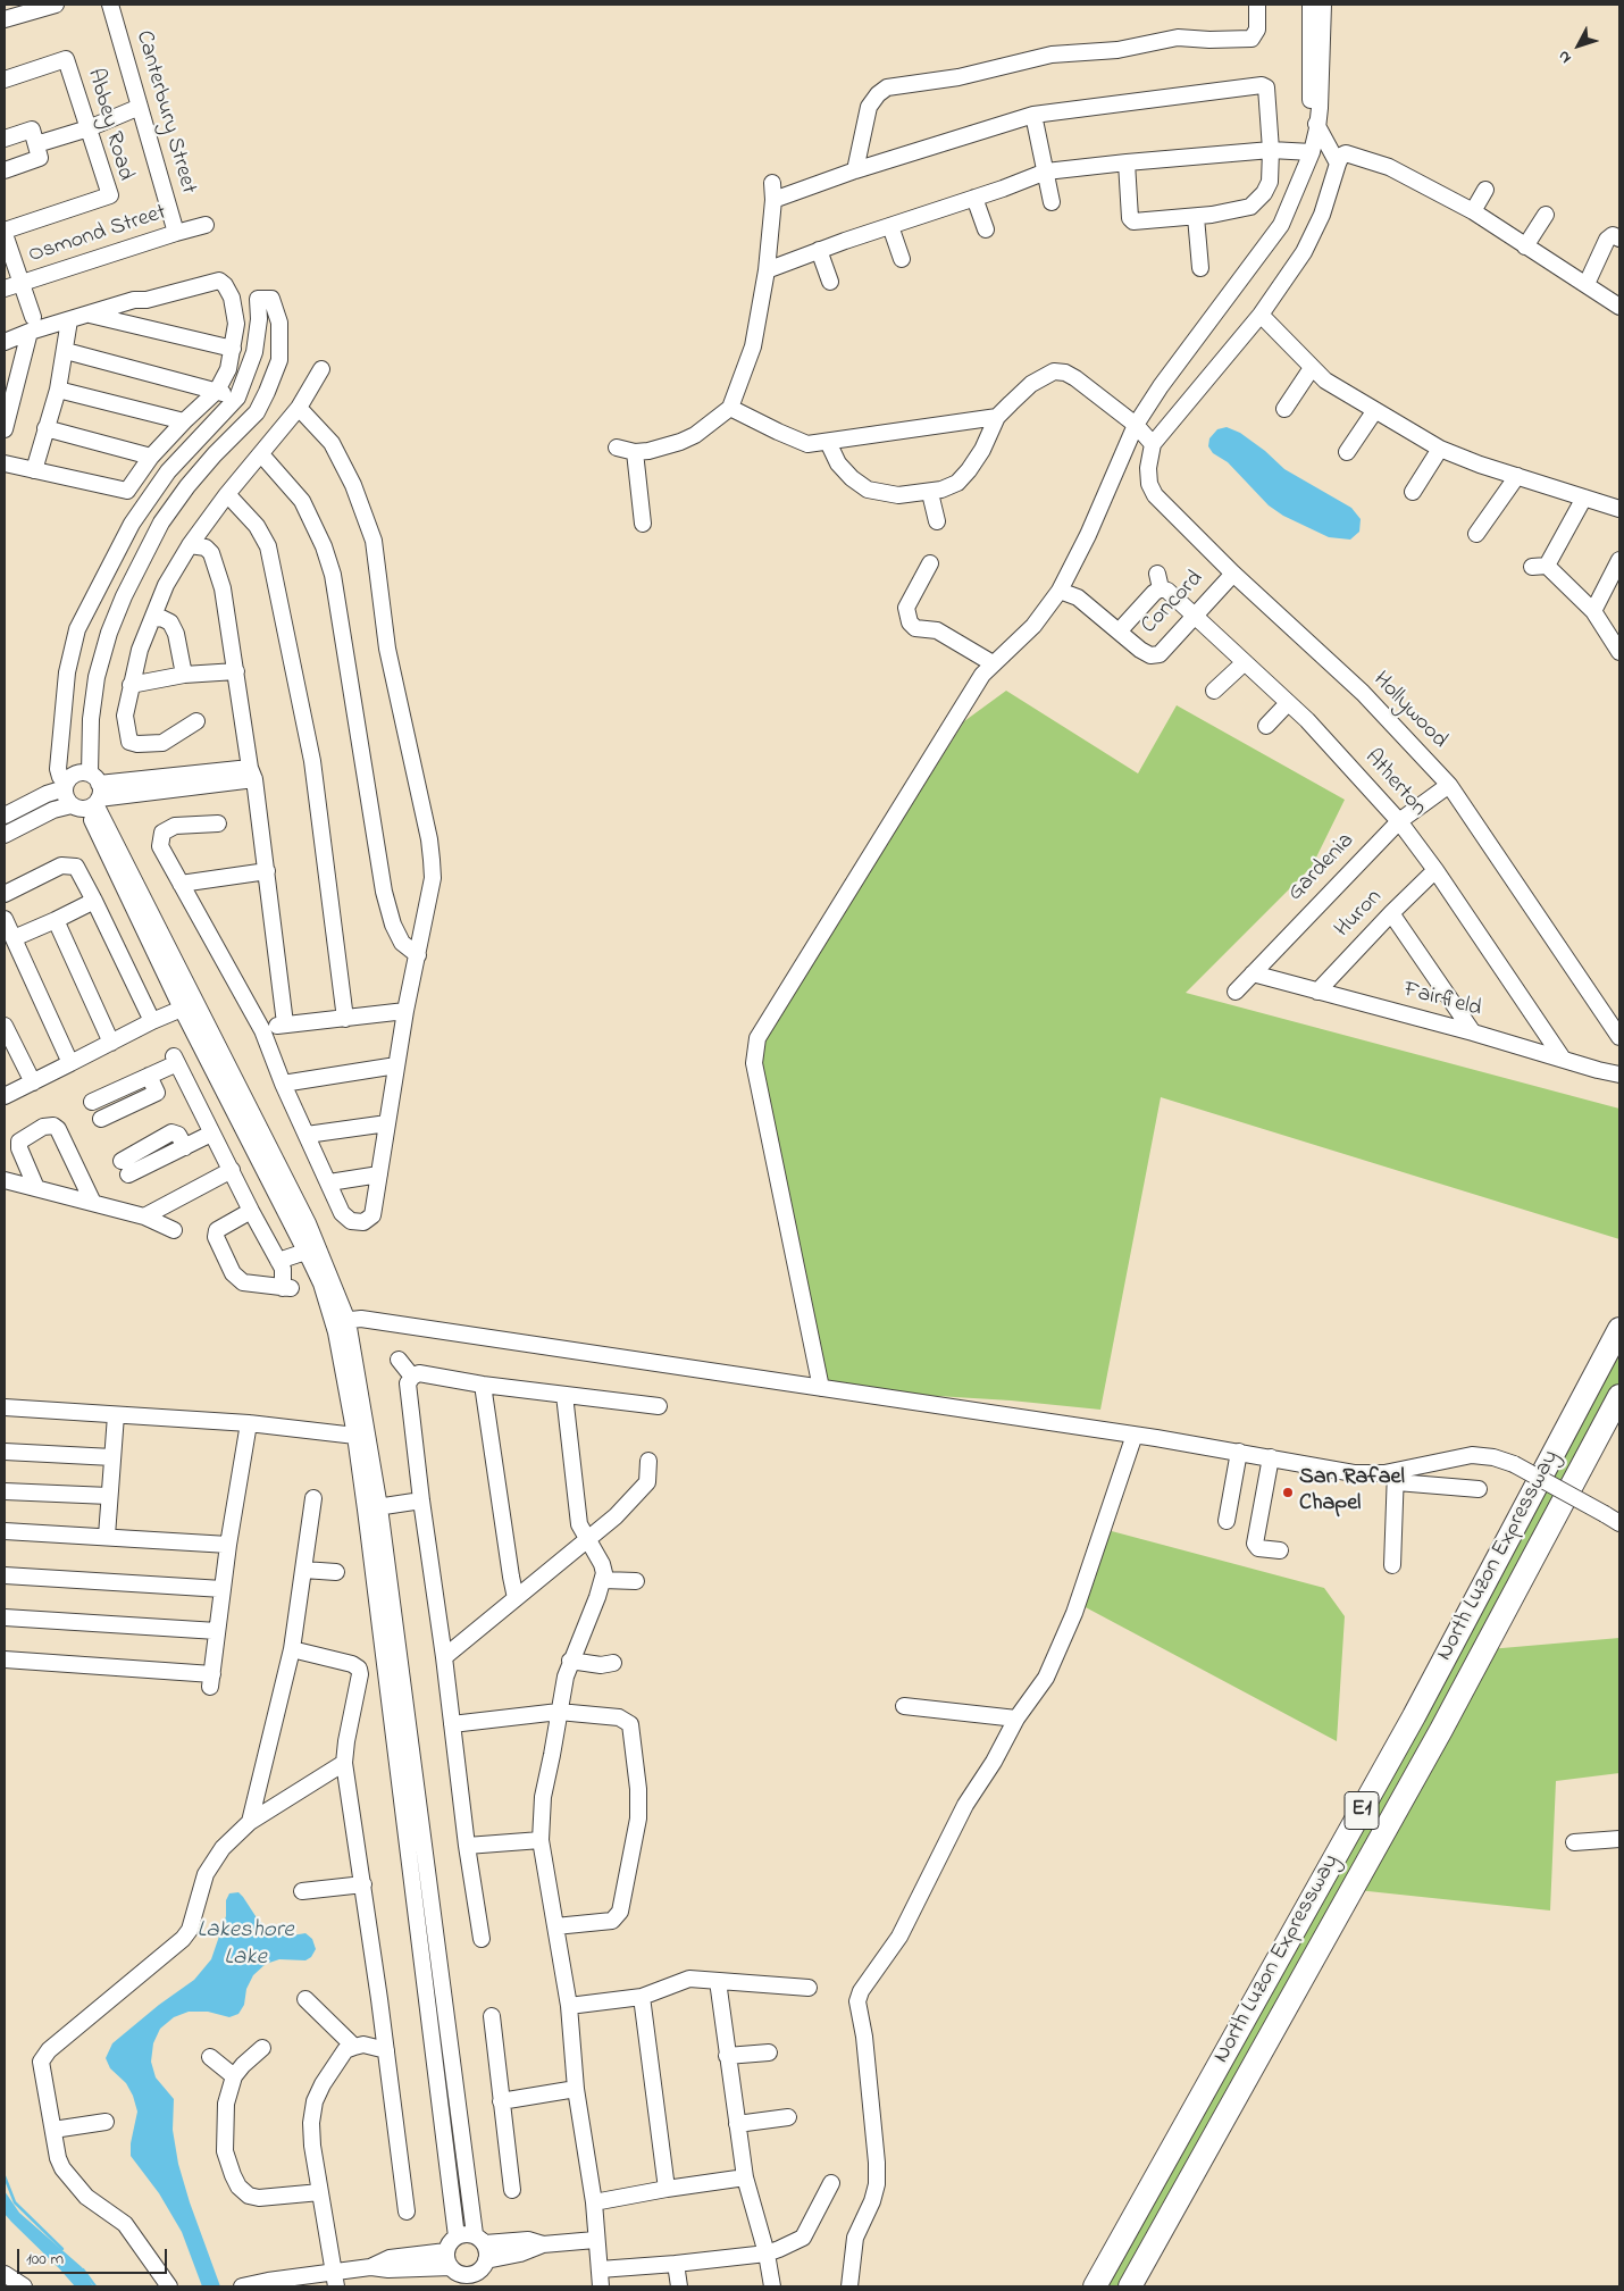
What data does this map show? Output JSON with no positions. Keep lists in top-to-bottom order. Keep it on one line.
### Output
{"streets":{"highway":["North Luzon Expressway","E1"],"street":["Canterbury Street","Abbey Road","Osmond Street","Concord","Hollywood","Atherton","Gardenia","Huron","Fairfield"]},"crossings":[["Canterbury Street","Osmond Street"],["Concord","Hollywood"],["Concord","Atherton"],["Hollywood","Gardenia"],["Atherton","Gardenia"],["Atherton","Huron"],["Atherton","Fairfield"],["Gardenia","Fairfield"],["Huron","Fairfield"]],"water":["Lakeshore Lake"],"places":["San Rafael Chapel"],"scale_bar":"100 m","north":"bottom left"}
